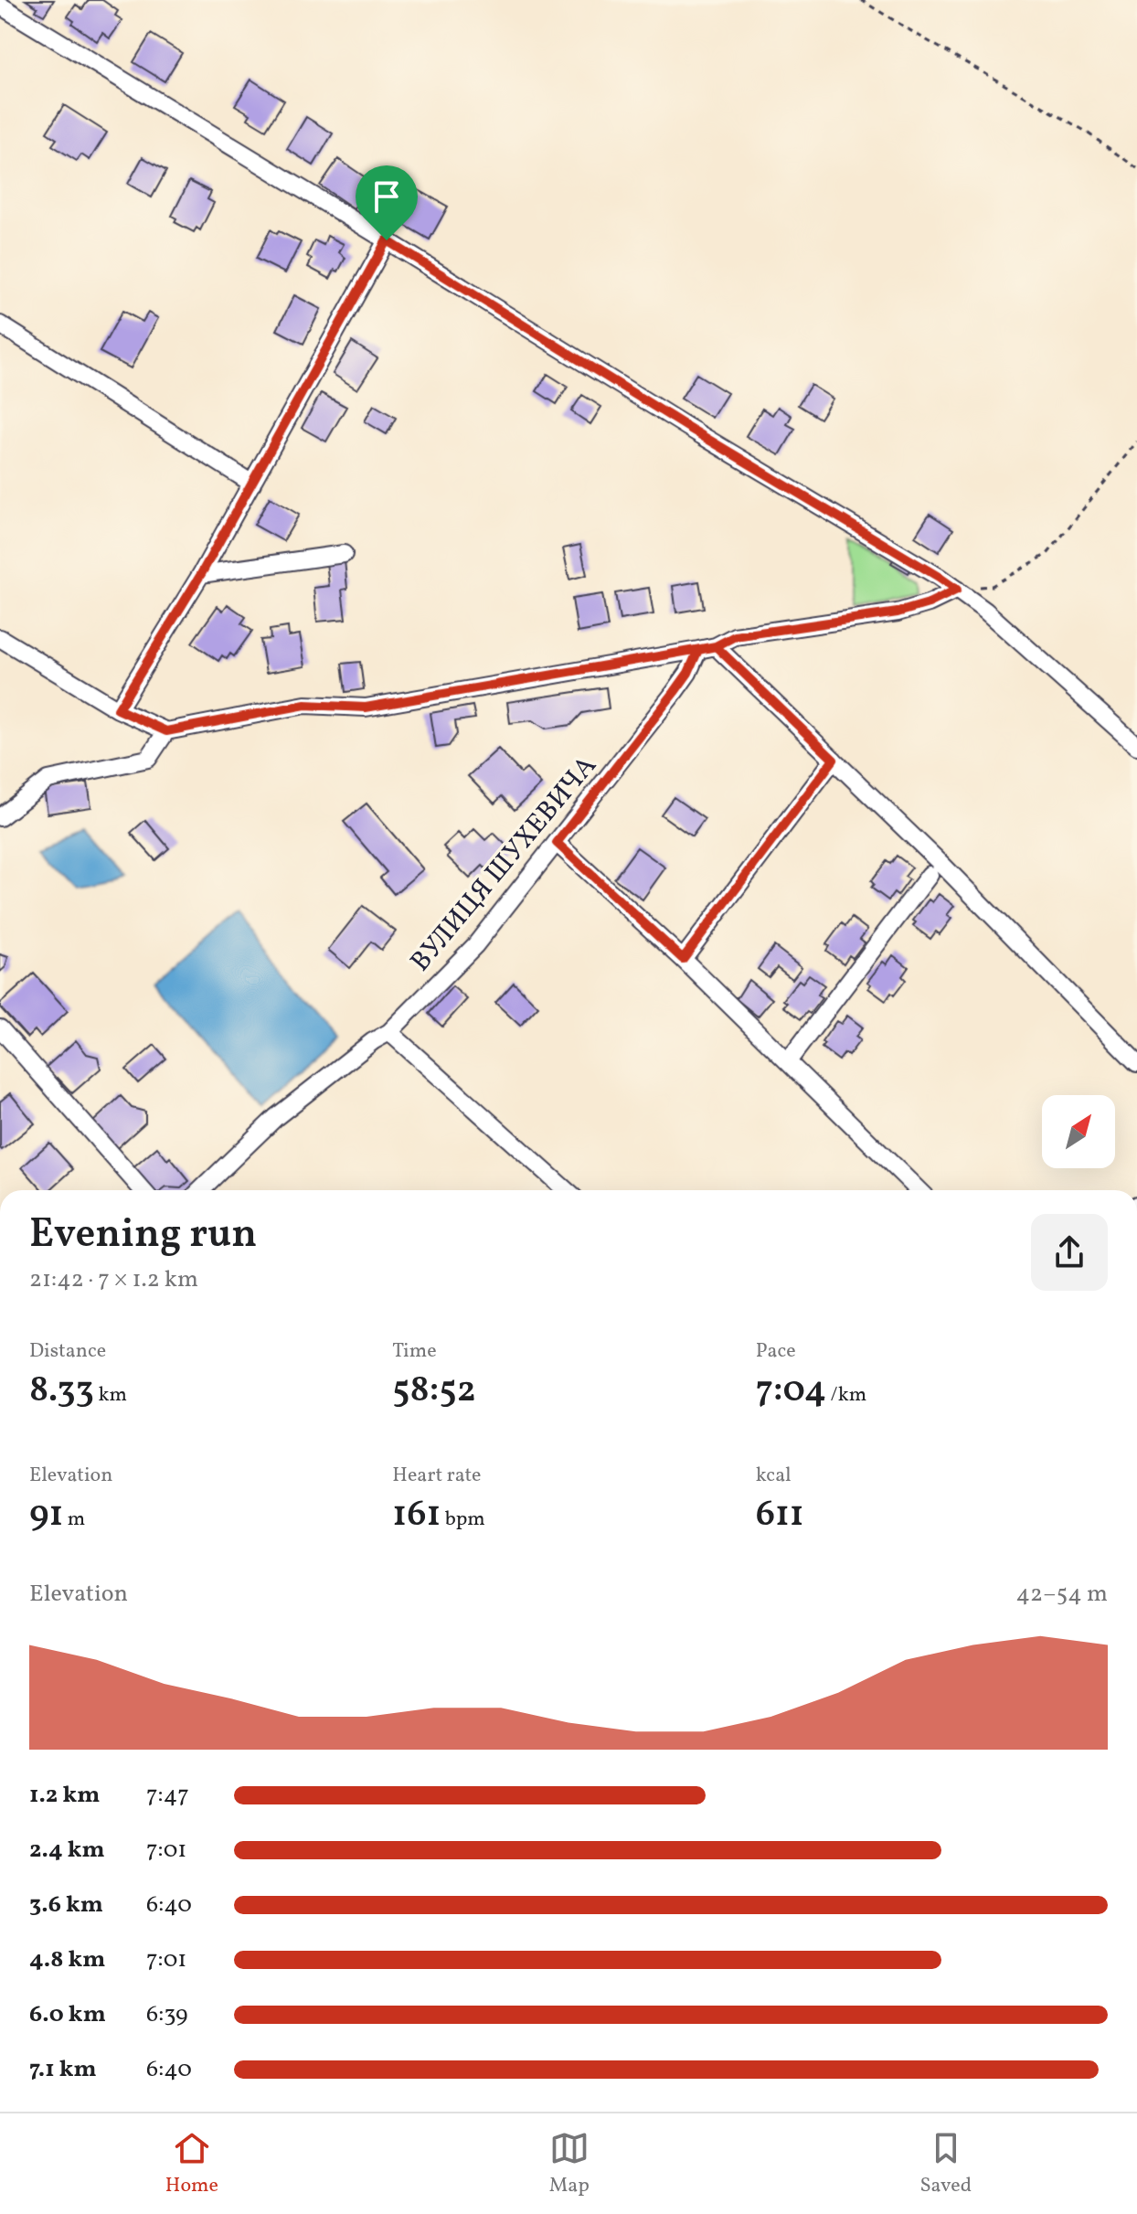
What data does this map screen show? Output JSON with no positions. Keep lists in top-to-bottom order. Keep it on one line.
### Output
{"streets":{"street":["ВУЛИЦЯ ШУХЕВИЧА"]},"north":"top right","page":{"heading":["Evening run","21:42 · 7 × 1.2 km"],"stats":[["Distance","8.33 km"],["Time","58:52"],["Pace","7:04 /km"],["Elevation","91 m"],["Heart rate","161 bpm"],["kcal","611"]],"chart":["Elevation","42–54 m"],"list":[{"name":"1.2 km","note":"7:47"},{"name":"2.4 km","note":"7:01"},{"name":"3.6 km","note":"6:40"},{"name":"4.8 km","note":"7:01"},{"name":"6.0 km","note":"6:39"},{"name":"7.1 km","note":"6:40"}],"tabs":["Home","Map","Saved"]}}
